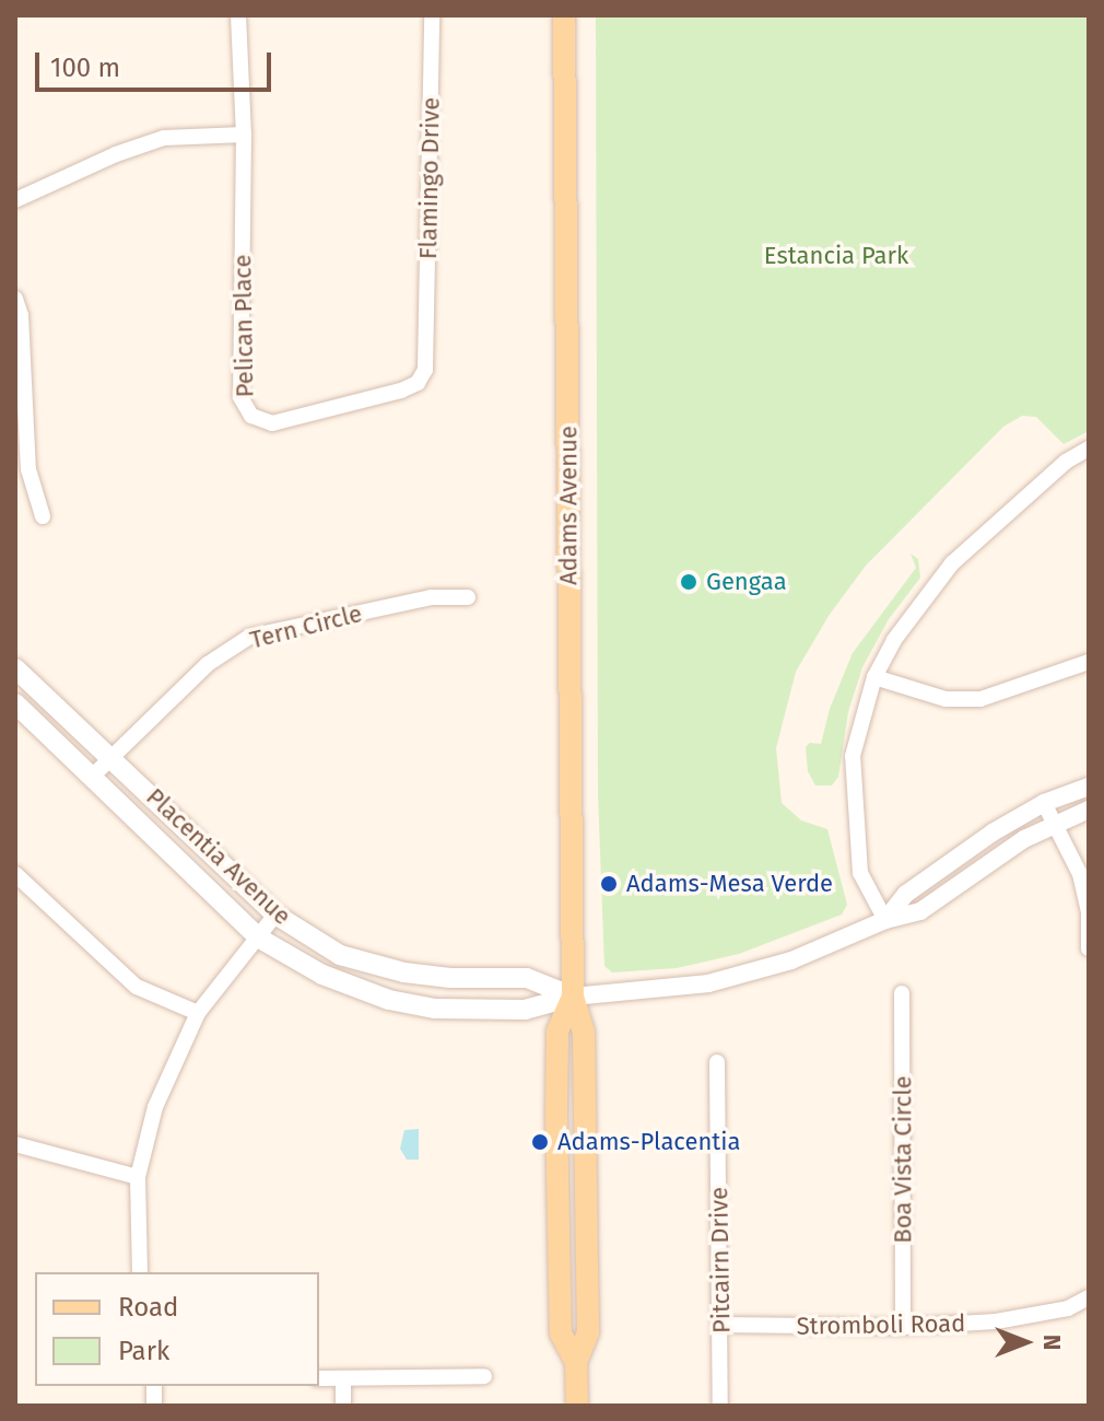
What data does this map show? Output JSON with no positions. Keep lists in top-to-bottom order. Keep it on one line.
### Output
{"streets":{"main road":["Adams Avenue","Placentia Avenue"],"street":["Flamingo Drive","Pelican Place","Tern Circle","Boa Vista Circle","Pitcairn Drive","Stromboli Road"]},"crossings":[["Flamingo Drive","Pelican Place"],["Adams Avenue","Placentia Avenue"],["Tern Circle","Placentia Avenue"],["Boa Vista Circle","Stromboli Road"],["Pitcairn Drive","Stromboli Road"]],"parks":["Estancia Park"],"places":["Gengaa","Adams-Mesa Verde","Adams-Placentia"],"legend":["Road","Park"],"scale_bar":"100 m","north":"right"}
